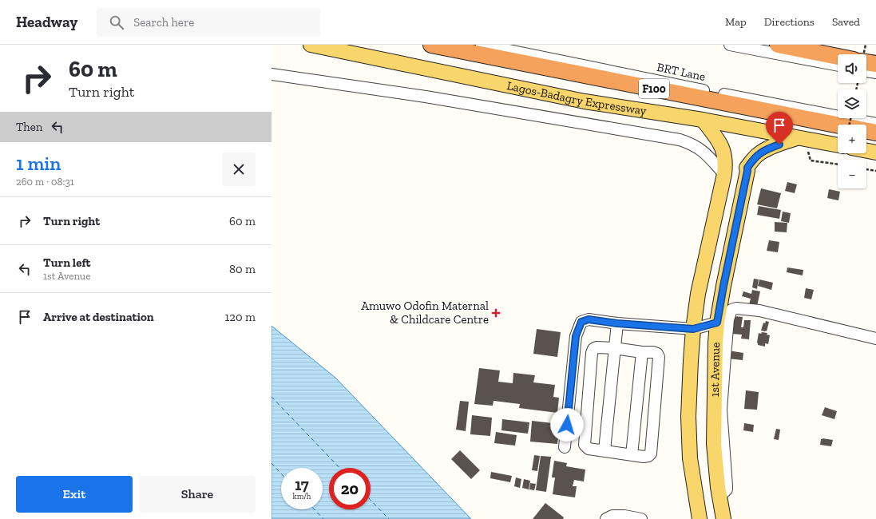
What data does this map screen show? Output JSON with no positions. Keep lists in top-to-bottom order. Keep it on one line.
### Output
{"streets":{"highway":["F100","Lagos-Badagry Expressway"],"main road":["1st Avenue"],"street":["BRT Lane"]},"crossings":[["Lagos-Badagry Expressway","1st Avenue"]],"places":{"health":["Amuwo Odofin Maternal & Childcare Centre"]},"page":{"header":"Headway","search":"Search here","nav":["Map","Directions","Saved"],"turn":["60 m","Turn right"],"map_buttons":["+","−"],"then":"Then","heading":["1 min","260 m · 08:31"],"list":[{"name":"Turn right","value":"60 m"},{"name":"Turn left","note":"1st Avenue","value":"80 m"},{"name":"Arrive at destination","value":"120 m"}],"speed":"17 km/h","limit":"20","buttons":["Exit","Share"]}}
